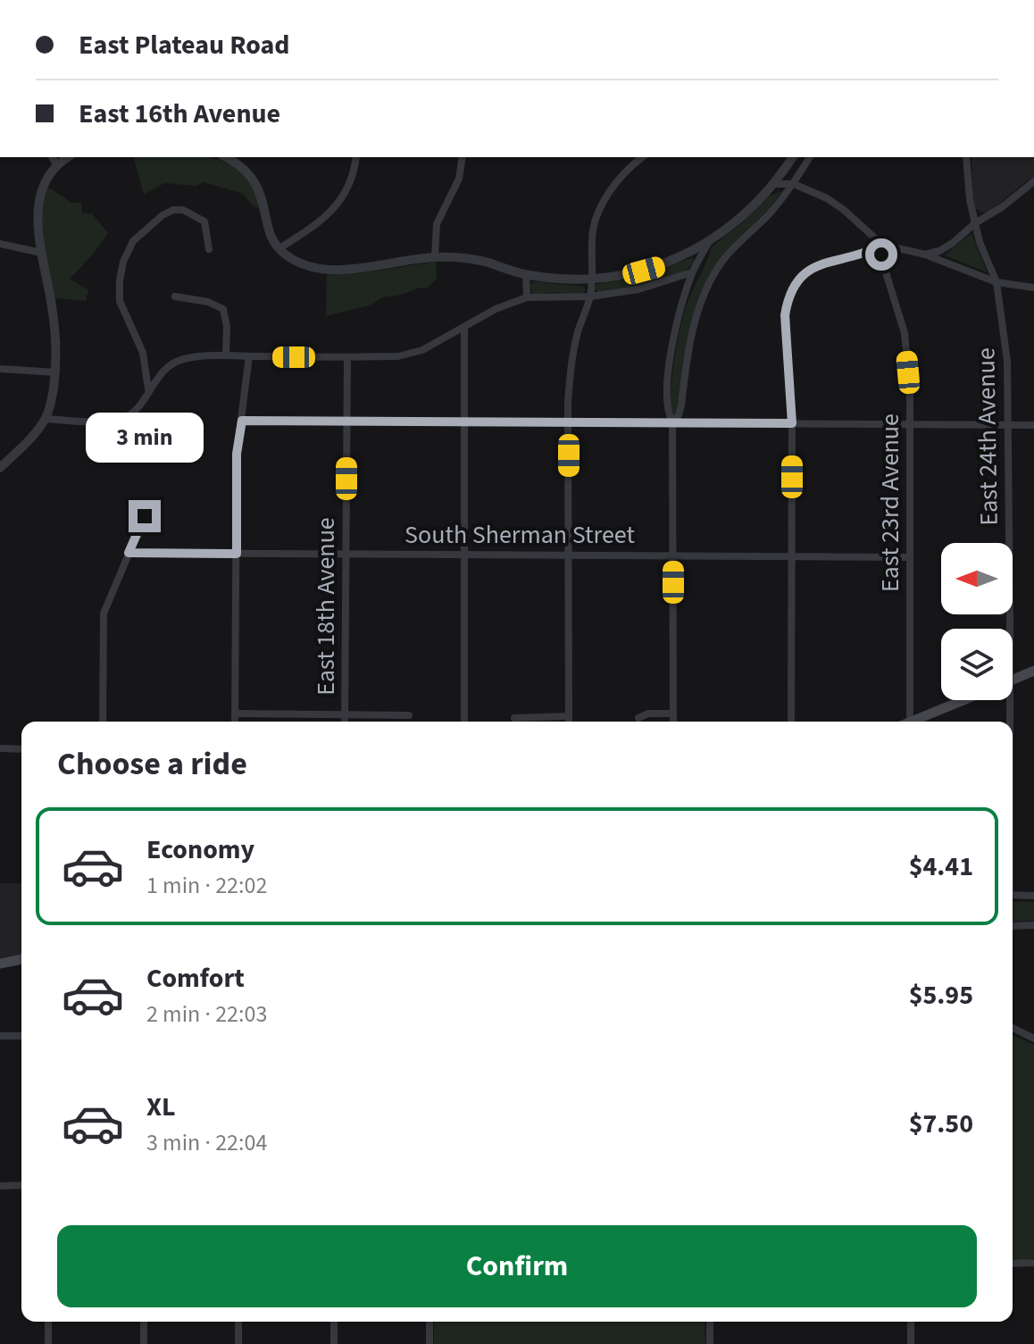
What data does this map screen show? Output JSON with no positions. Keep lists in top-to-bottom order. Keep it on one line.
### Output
{"streets":{"street":["East 24th Avenue","East 23rd Avenue","South Sherman Street","East 18th Avenue"]},"crossings":[["East 23rd Avenue","South Sherman Street"],["South Sherman Street","East 18th Avenue"]],"north":"left","page":{"banner":["East Plateau Road","East 16th Avenue"],"bubble":"3 min","heading":"Choose a ride","list":[{"name":"Economy","note":"1 min · 22:02","value":"$4.41"},{"name":"Comfort","note":"2 min · 22:03","value":"$5.95"},{"name":"XL","note":"3 min · 22:04","value":"$7.50"}],"buttons":"Confirm"}}
